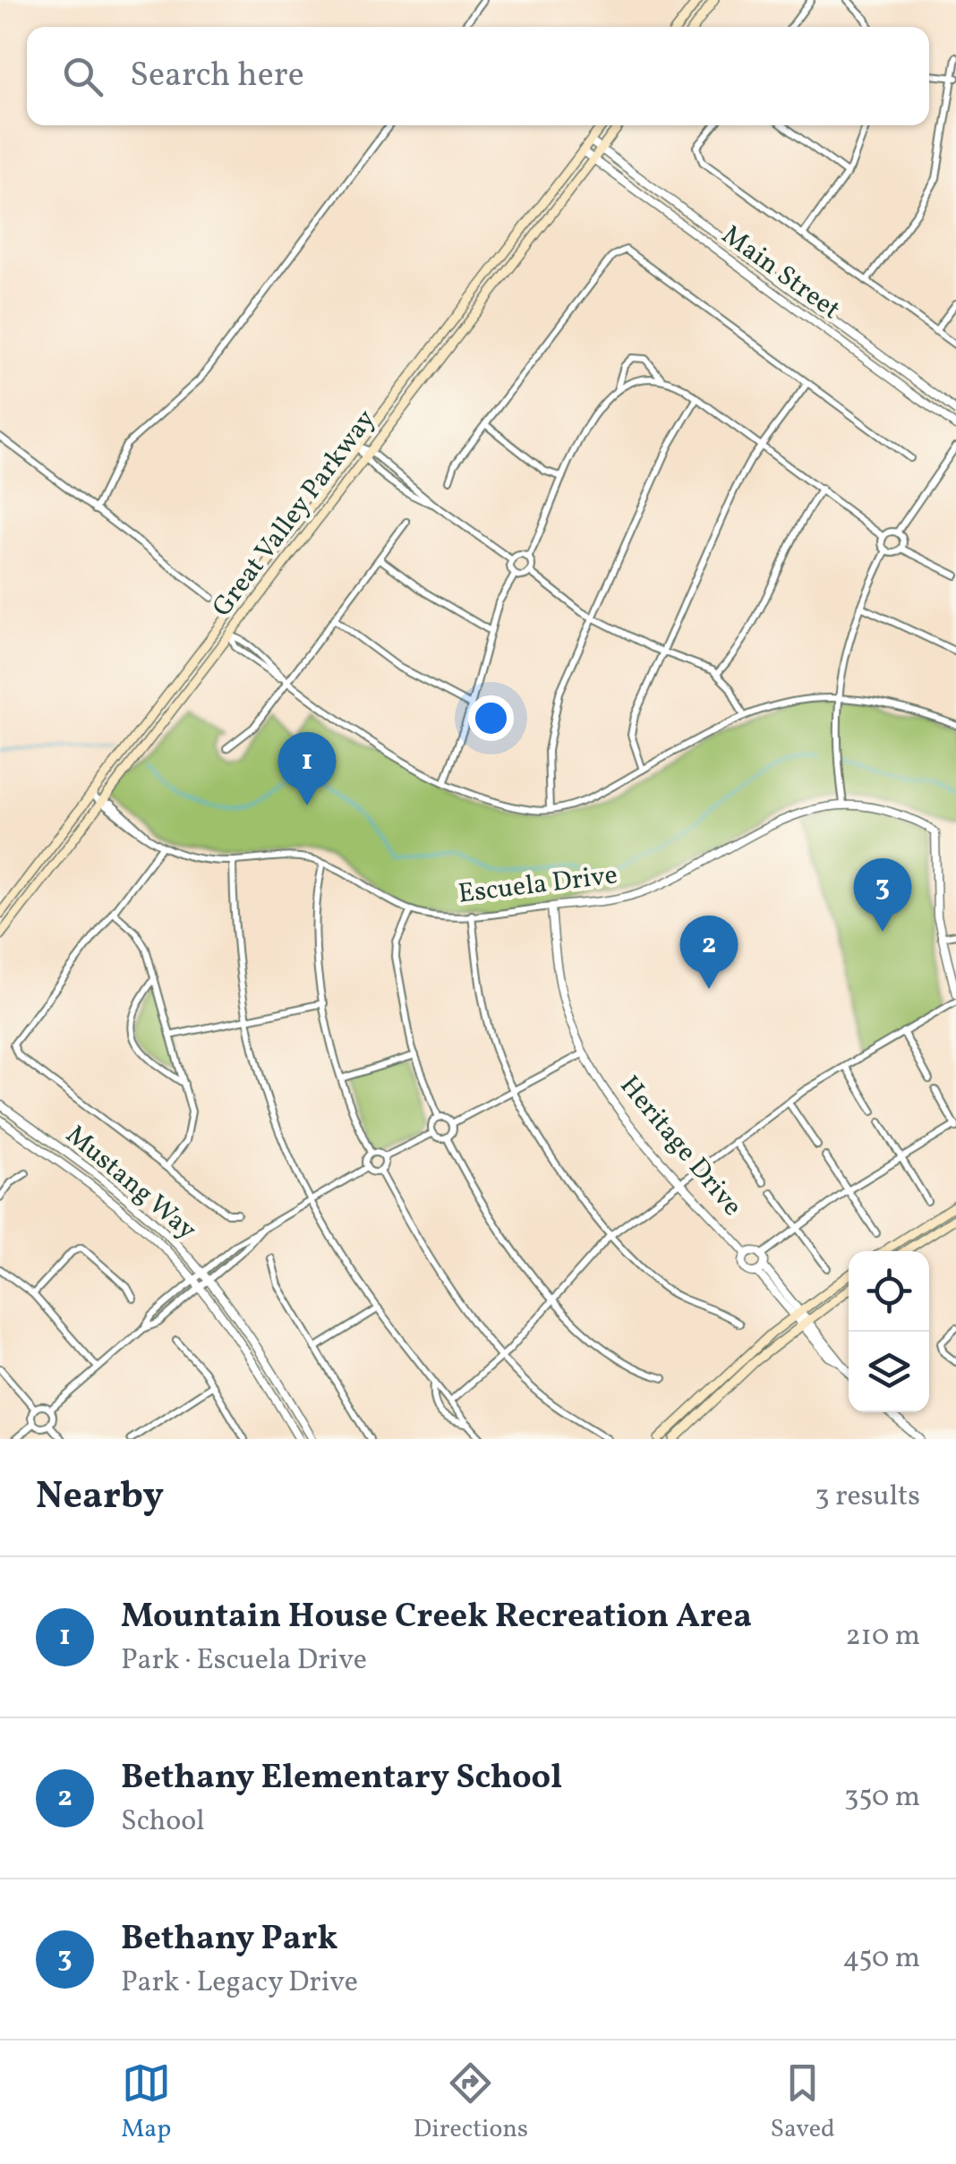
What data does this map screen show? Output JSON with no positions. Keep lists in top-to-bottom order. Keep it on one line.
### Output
{"streets":{"main road":["Great Valley Parkway"],"street":["Main Street","Escuela Drive","Heritage Drive","Mustang Way"]},"crossings":[["Main Street","Great Valley Parkway"],["Great Valley Parkway","Escuela Drive"],["Escuela Drive","Heritage Drive"]],"page":{"search":"Search here","pins":["1","3","2"],"heading":["Nearby","3 results"],"list":[{"mark":"1","name":"Mountain House Creek Recreation Area","note":"Park · Escuela Drive","value":"210 m"},{"mark":"2","name":"Bethany Elementary School","note":"School","value":"350 m"},{"mark":"3","name":"Bethany Park","note":"Park · Legacy Drive","value":"450 m"}],"nav":["Map","Directions","Saved"]}}
